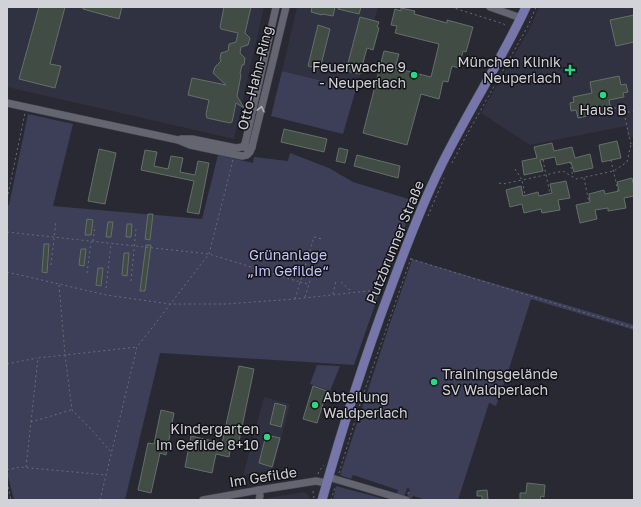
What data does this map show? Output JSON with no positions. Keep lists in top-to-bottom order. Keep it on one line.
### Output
{"streets":{"main road":["Putzbrunner Straße"],"street":["Otto-Hahn-Ring","Im Gefilde"]},"crossings":[["Putzbrunner Straße","Im Gefilde"]],"parks":["Grünanlage „Im Gefilde“"],"places":{"health":["München Klinik Neuperlach"],"other":["Feuerwache 9 - Neuperlach","Haus B","Trainingsgelände SV Waldperlach","Abteilung Waldperlach","Kindergarten Im Gefilde 8+10"]}}
